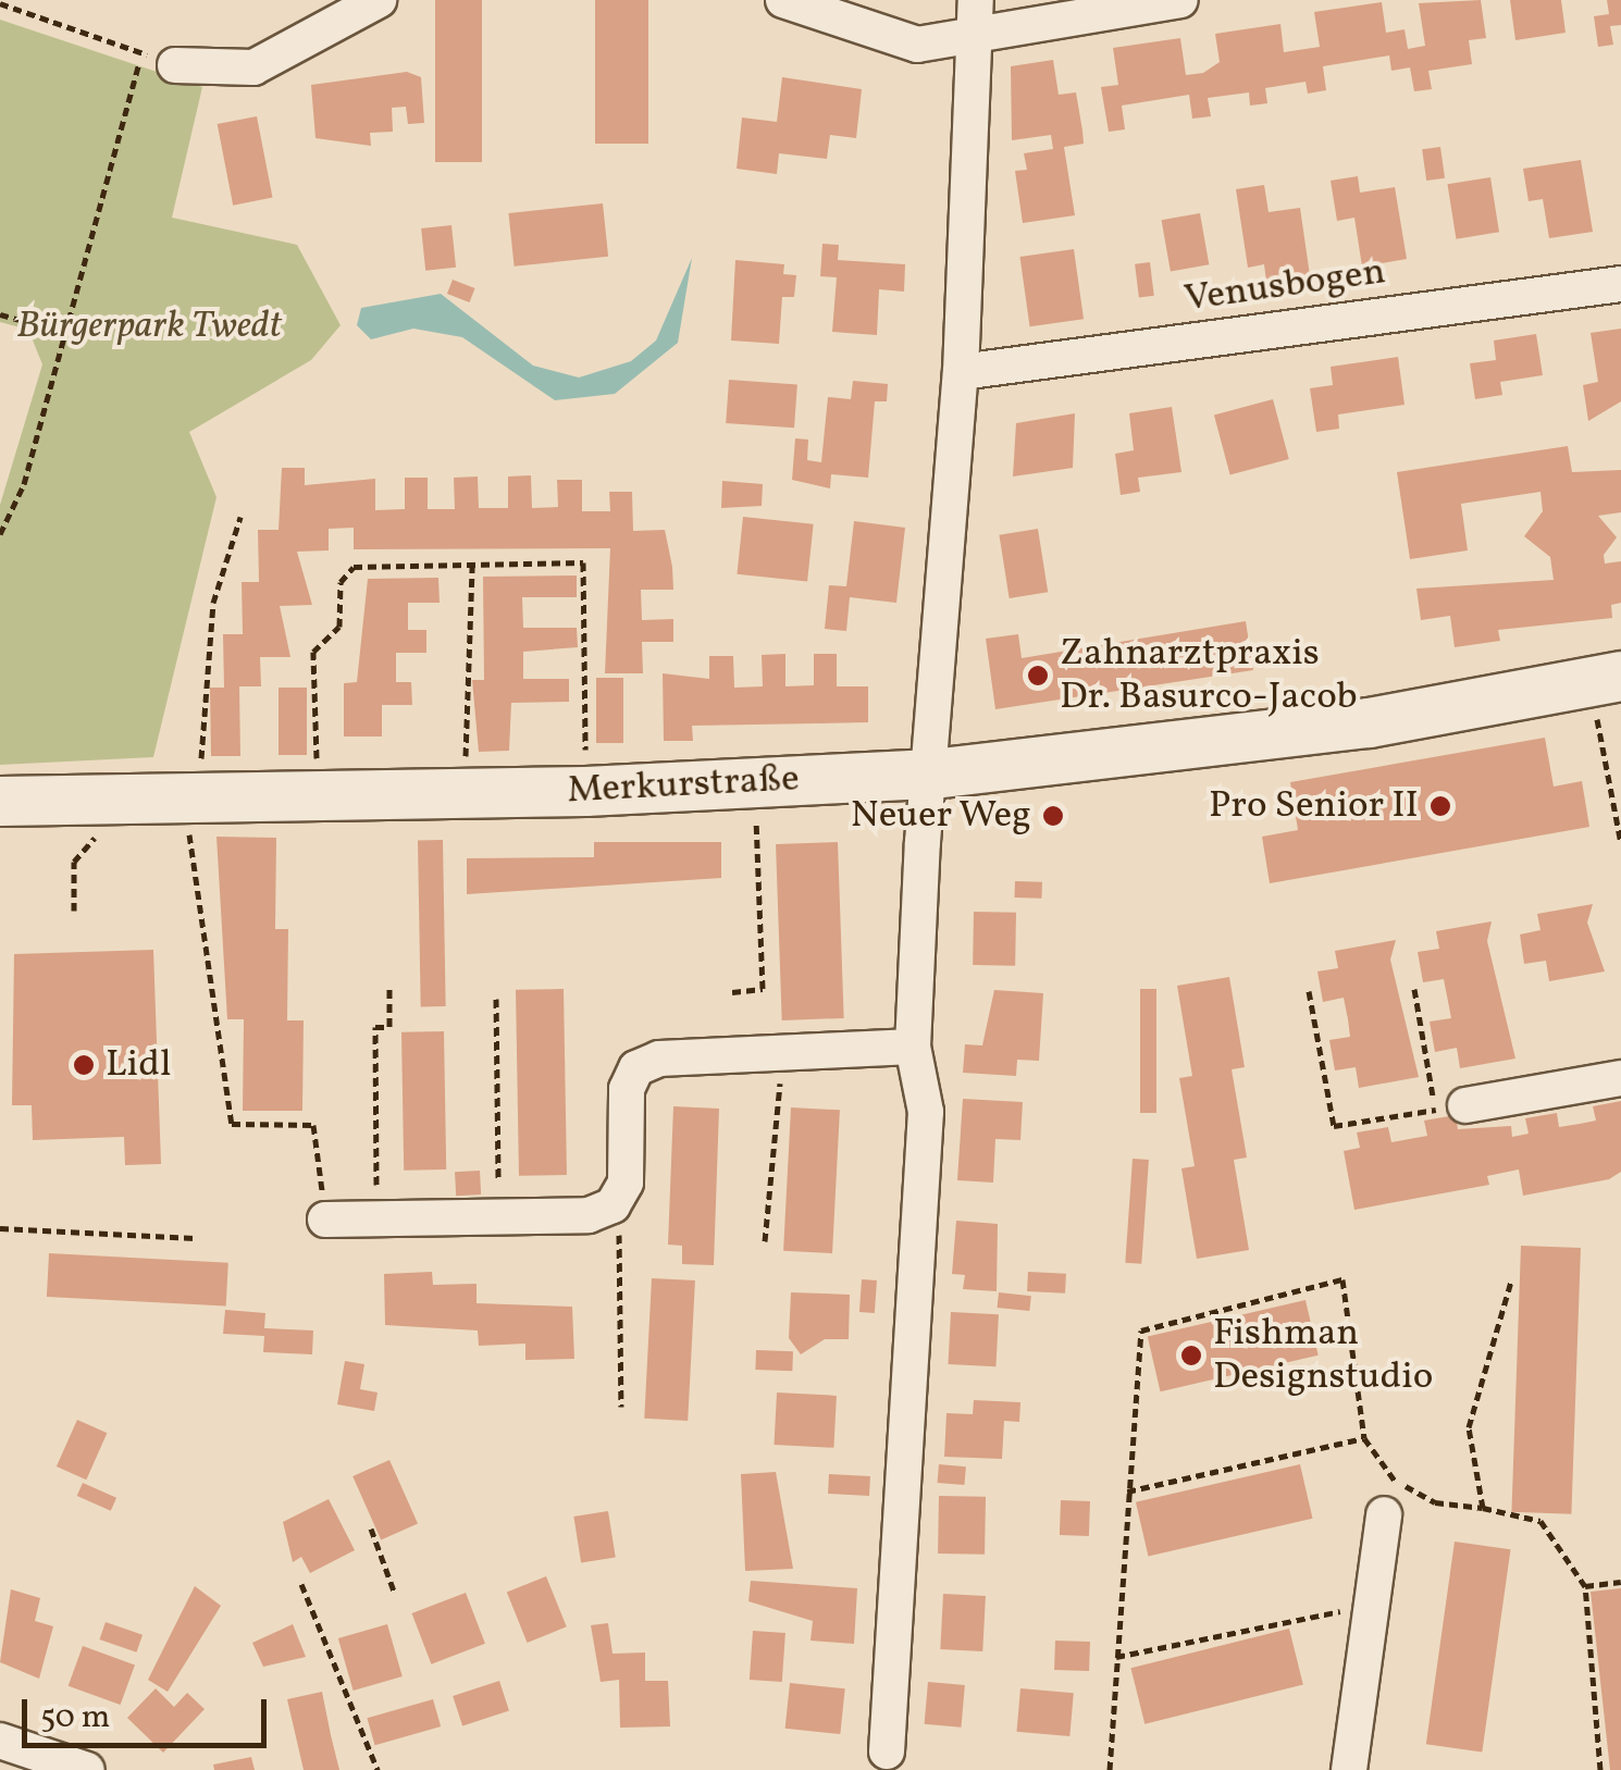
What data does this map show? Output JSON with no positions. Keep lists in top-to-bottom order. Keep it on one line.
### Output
{"streets":{"street":["Venusbogen","Merkurstraße"]},"parks":["Bürgerpark Twedt"],"places":["Zahnarztpraxis Dr. Basurco-Jacob","Pro Senior II","Neuer Weg","Lidl","Fishman Designstudio"],"scale_bar":"50 m"}
